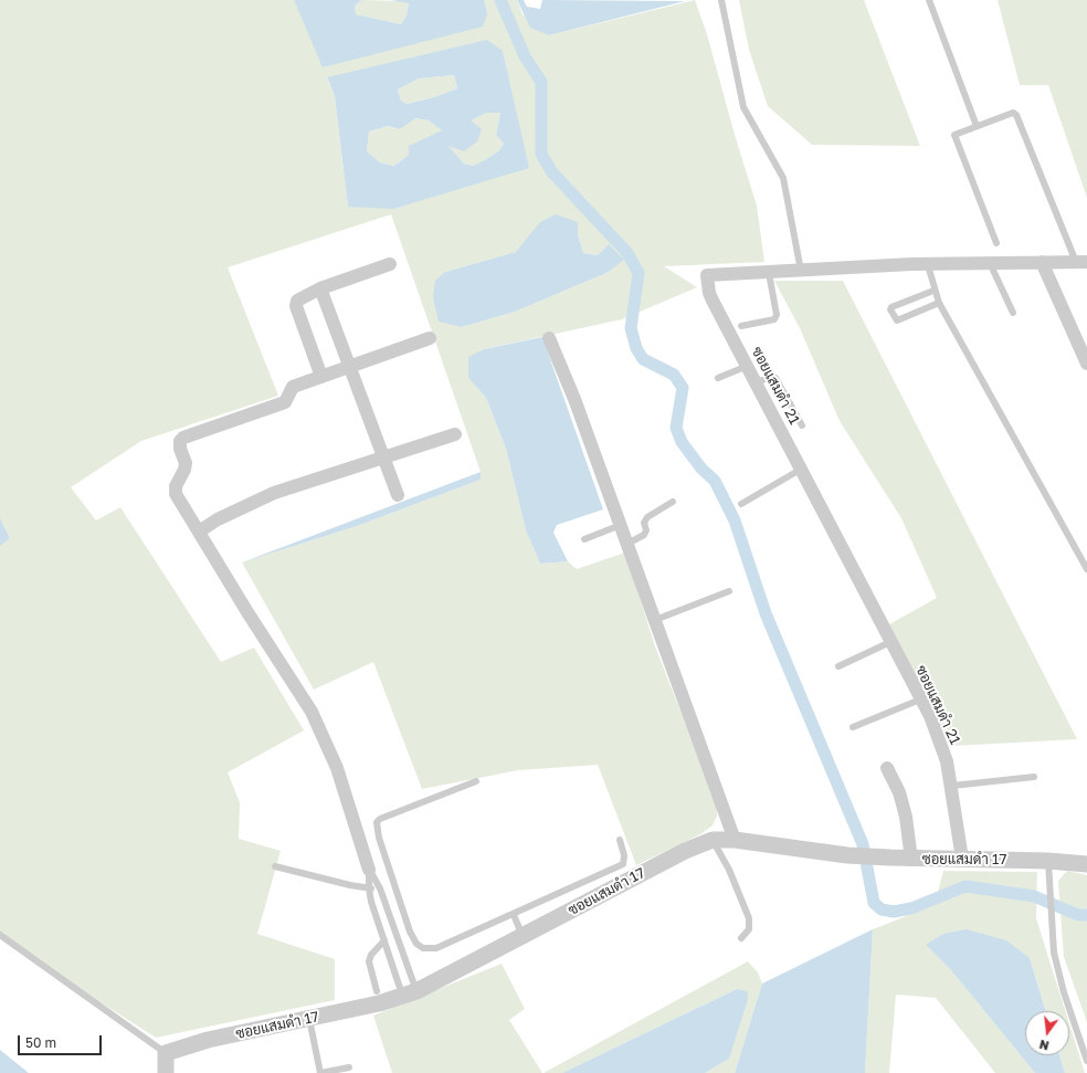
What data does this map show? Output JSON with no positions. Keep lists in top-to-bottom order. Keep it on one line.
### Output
{"streets":{"street":["ซอยแสมดำ 21","ซอยแสมดำ 17"]},"crossings":[["ซอยแสมดำ 21","ซอยแสมดำ 17"]],"scale_bar":"50 m","north":"bottom"}
